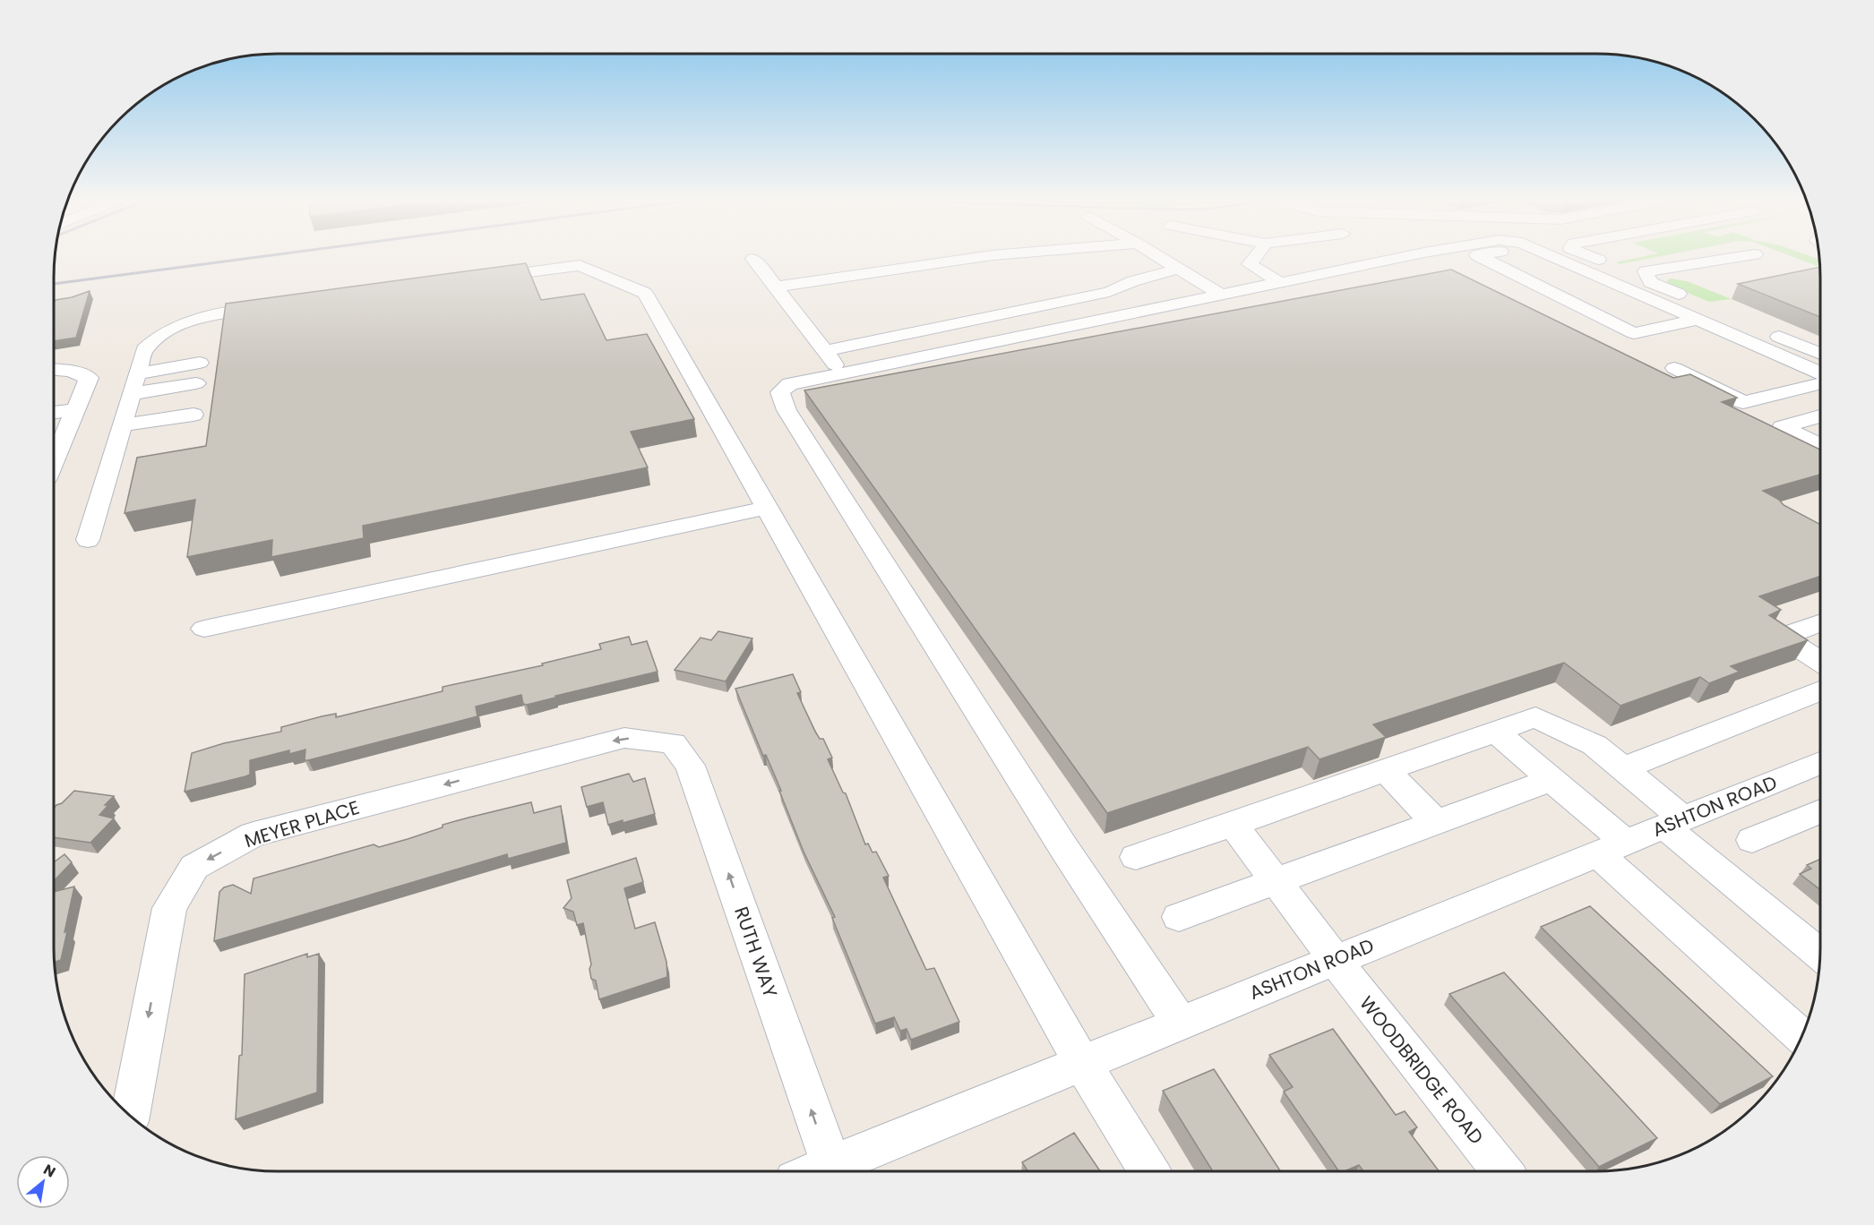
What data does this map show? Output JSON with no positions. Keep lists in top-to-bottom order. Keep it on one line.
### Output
{"streets":{"street":["ASHTON ROAD","MEYER PLACE","RUTH WAY","WOODBRIDGE ROAD"]},"crossings":[["ASHTON ROAD","RUTH WAY"],["ASHTON ROAD","WOODBRIDGE ROAD"],["MEYER PLACE","RUTH WAY"]],"north":"top right"}
